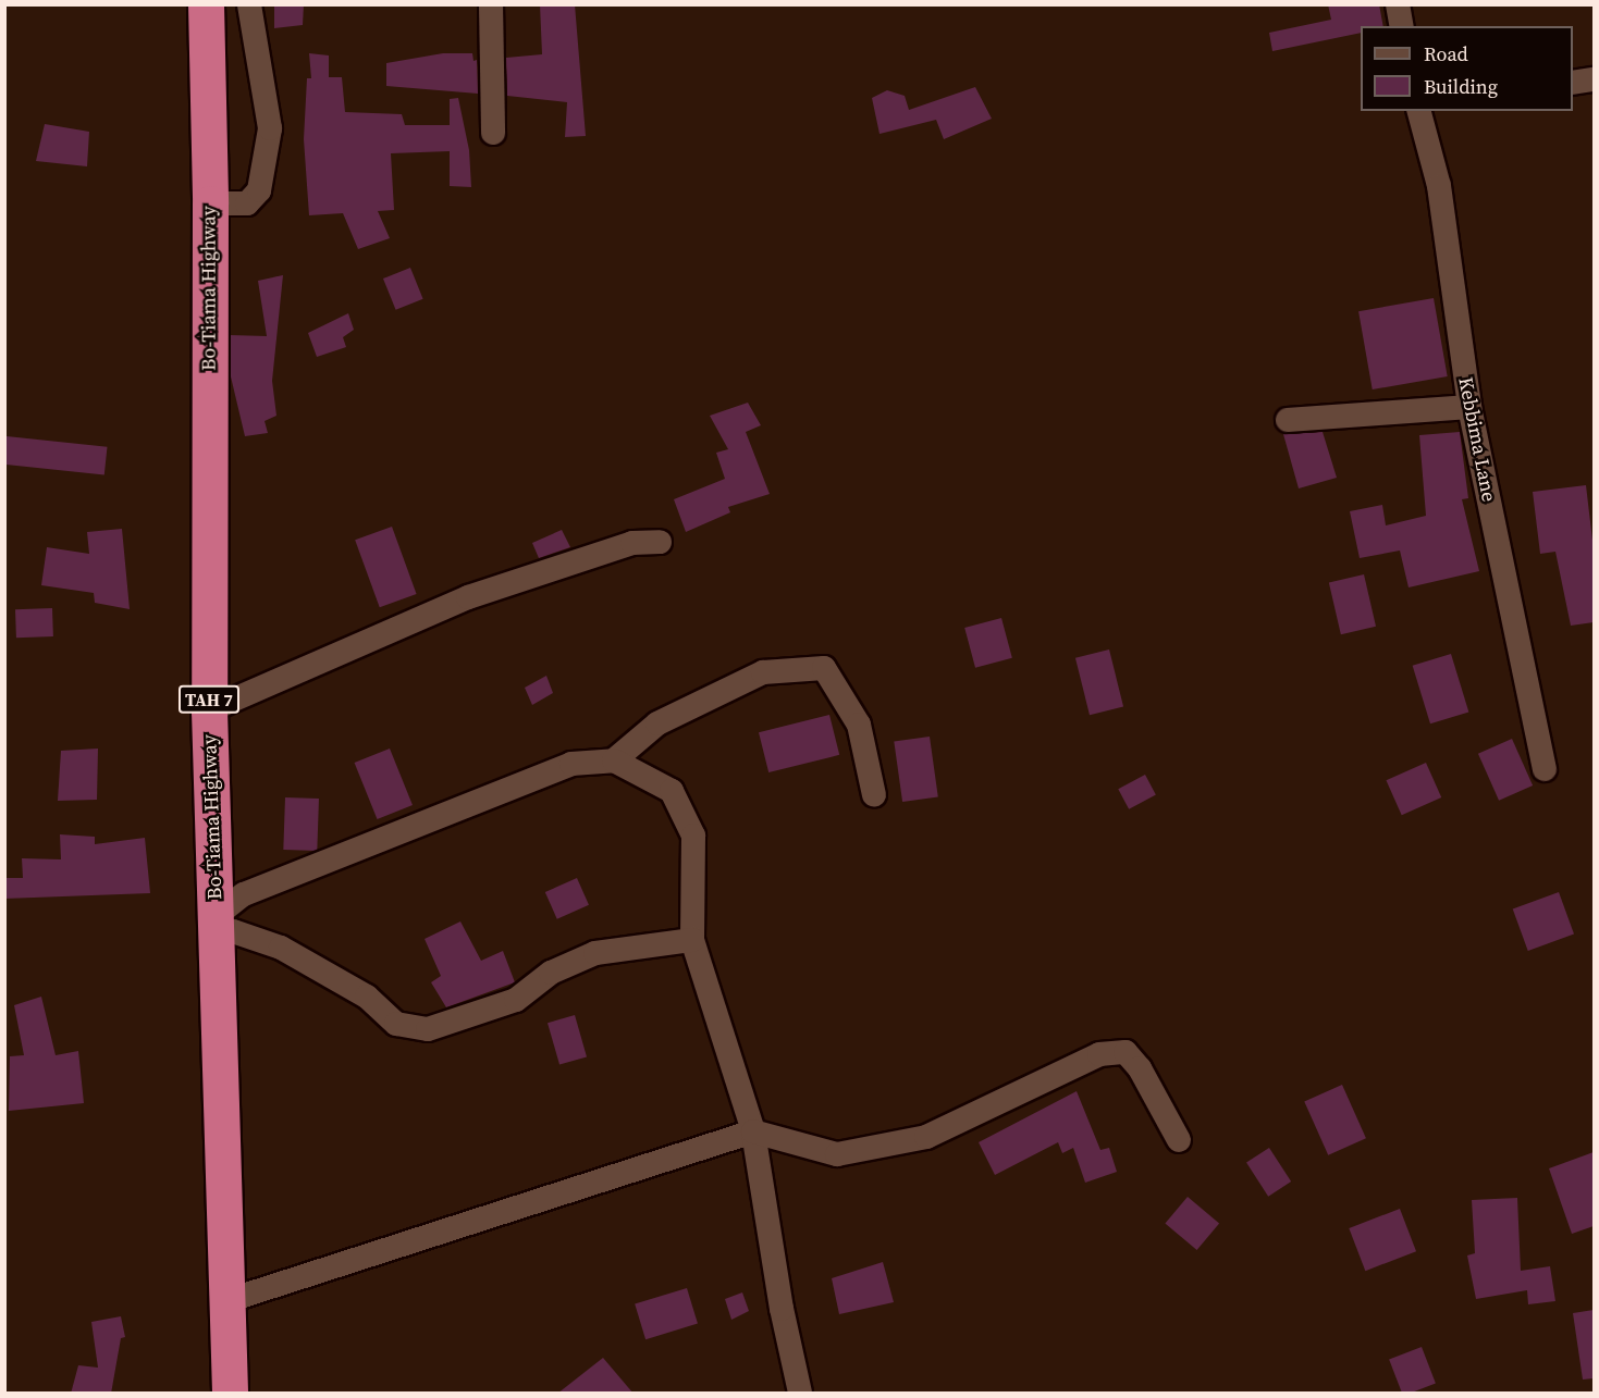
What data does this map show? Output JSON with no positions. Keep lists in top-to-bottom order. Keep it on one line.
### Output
{"streets":{"highway":["Bo-Tiama Highway","TAH 7"],"street":["Kebbima Lane"]},"legend":["Road","Building"]}
